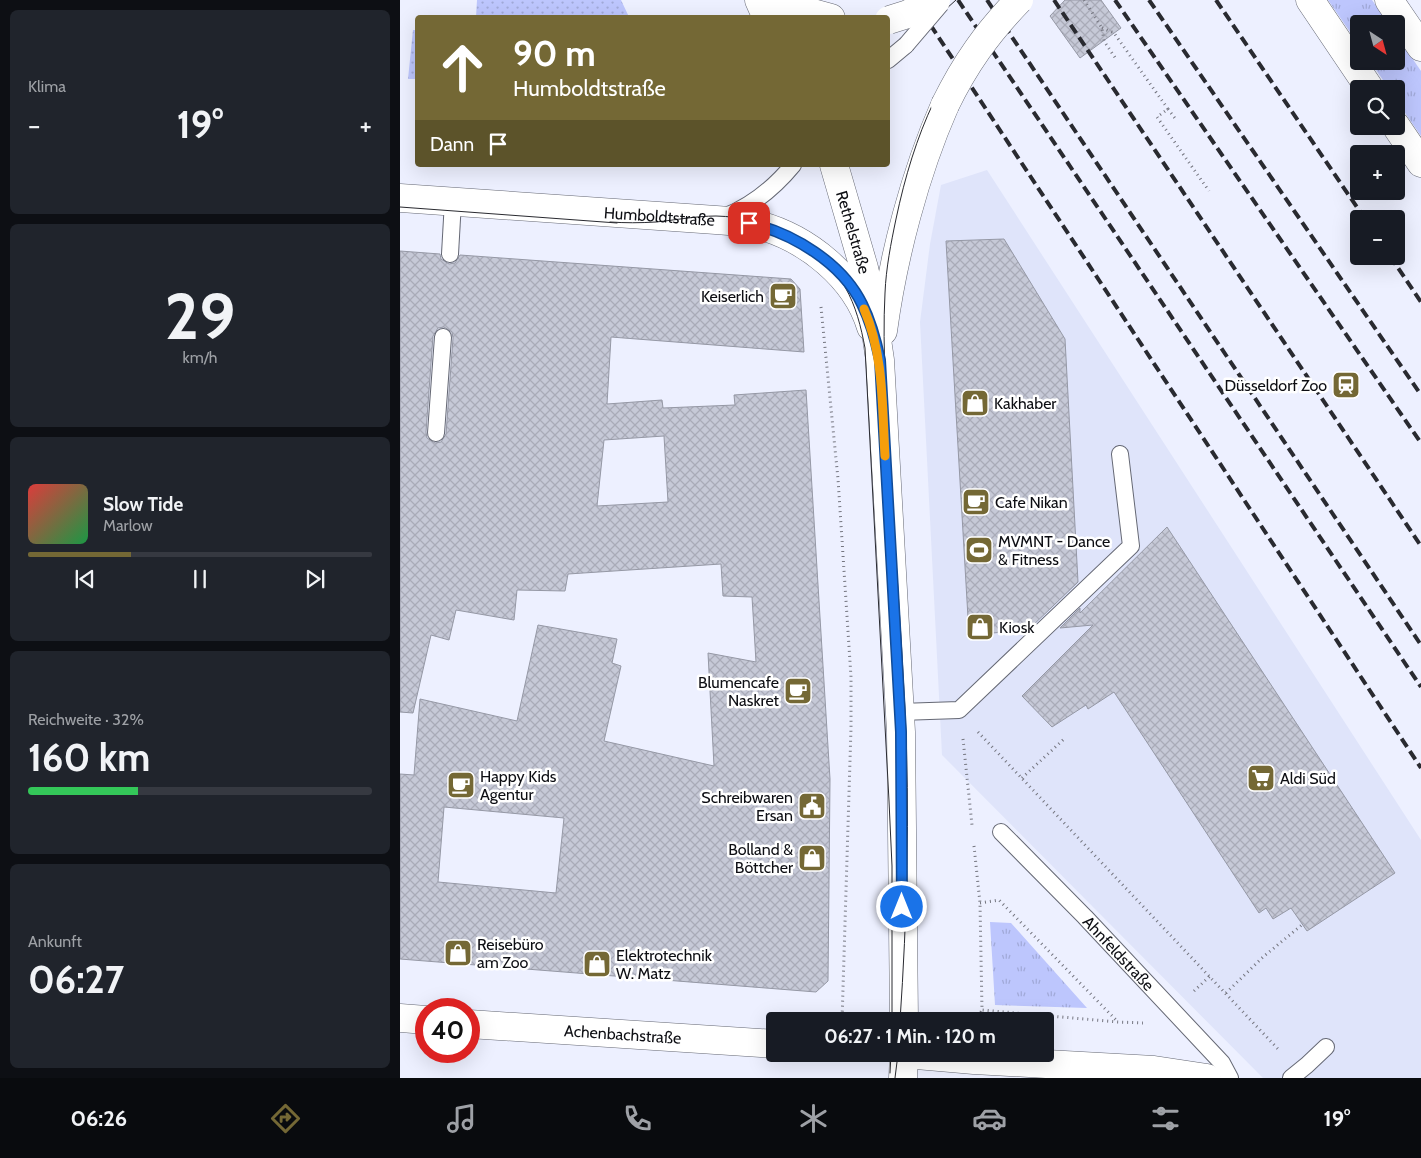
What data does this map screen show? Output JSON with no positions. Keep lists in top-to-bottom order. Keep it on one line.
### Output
{"streets":{"street":["Humboldtstraße","Rethelstraße","Achenbachstraße"],"lane":["Ahnfeldstraße"]},"crossings":[["Humboldtstraße","Rethelstraße"]],"places":{"cafe":["Keiserlich","Cafe Nikan","Blumencafe Naskret","Happy Kids Agentur"],"station":["Düsseldorf Zoo"],"shop":["Kakhaber","Kiosk","Bolland & Böttcher","Reisebüro am Zoo","Elektrotechnik W. Matz"],"sports":["MVMNT - Dance & Fitness"],"supermarket":["Aldi Süd"],"public building":["Schreibwaren Ersan"]},"north":"bottom right","page":{"tile":["Klima",["29","km/h"],["Reichweite · 32%","160 km"],["Ankunft","06:27"]],"map_buttons":["+","−"],"turn":["90 m","Humboldtstraße"],"heat":["−","19°","+"],"then":"Dann","song":["Slow Tide","Marlow"],"limit":"40","trip":"06:27 · 1 Min. · 120 m","tabs":["06:26","19°"]}}
